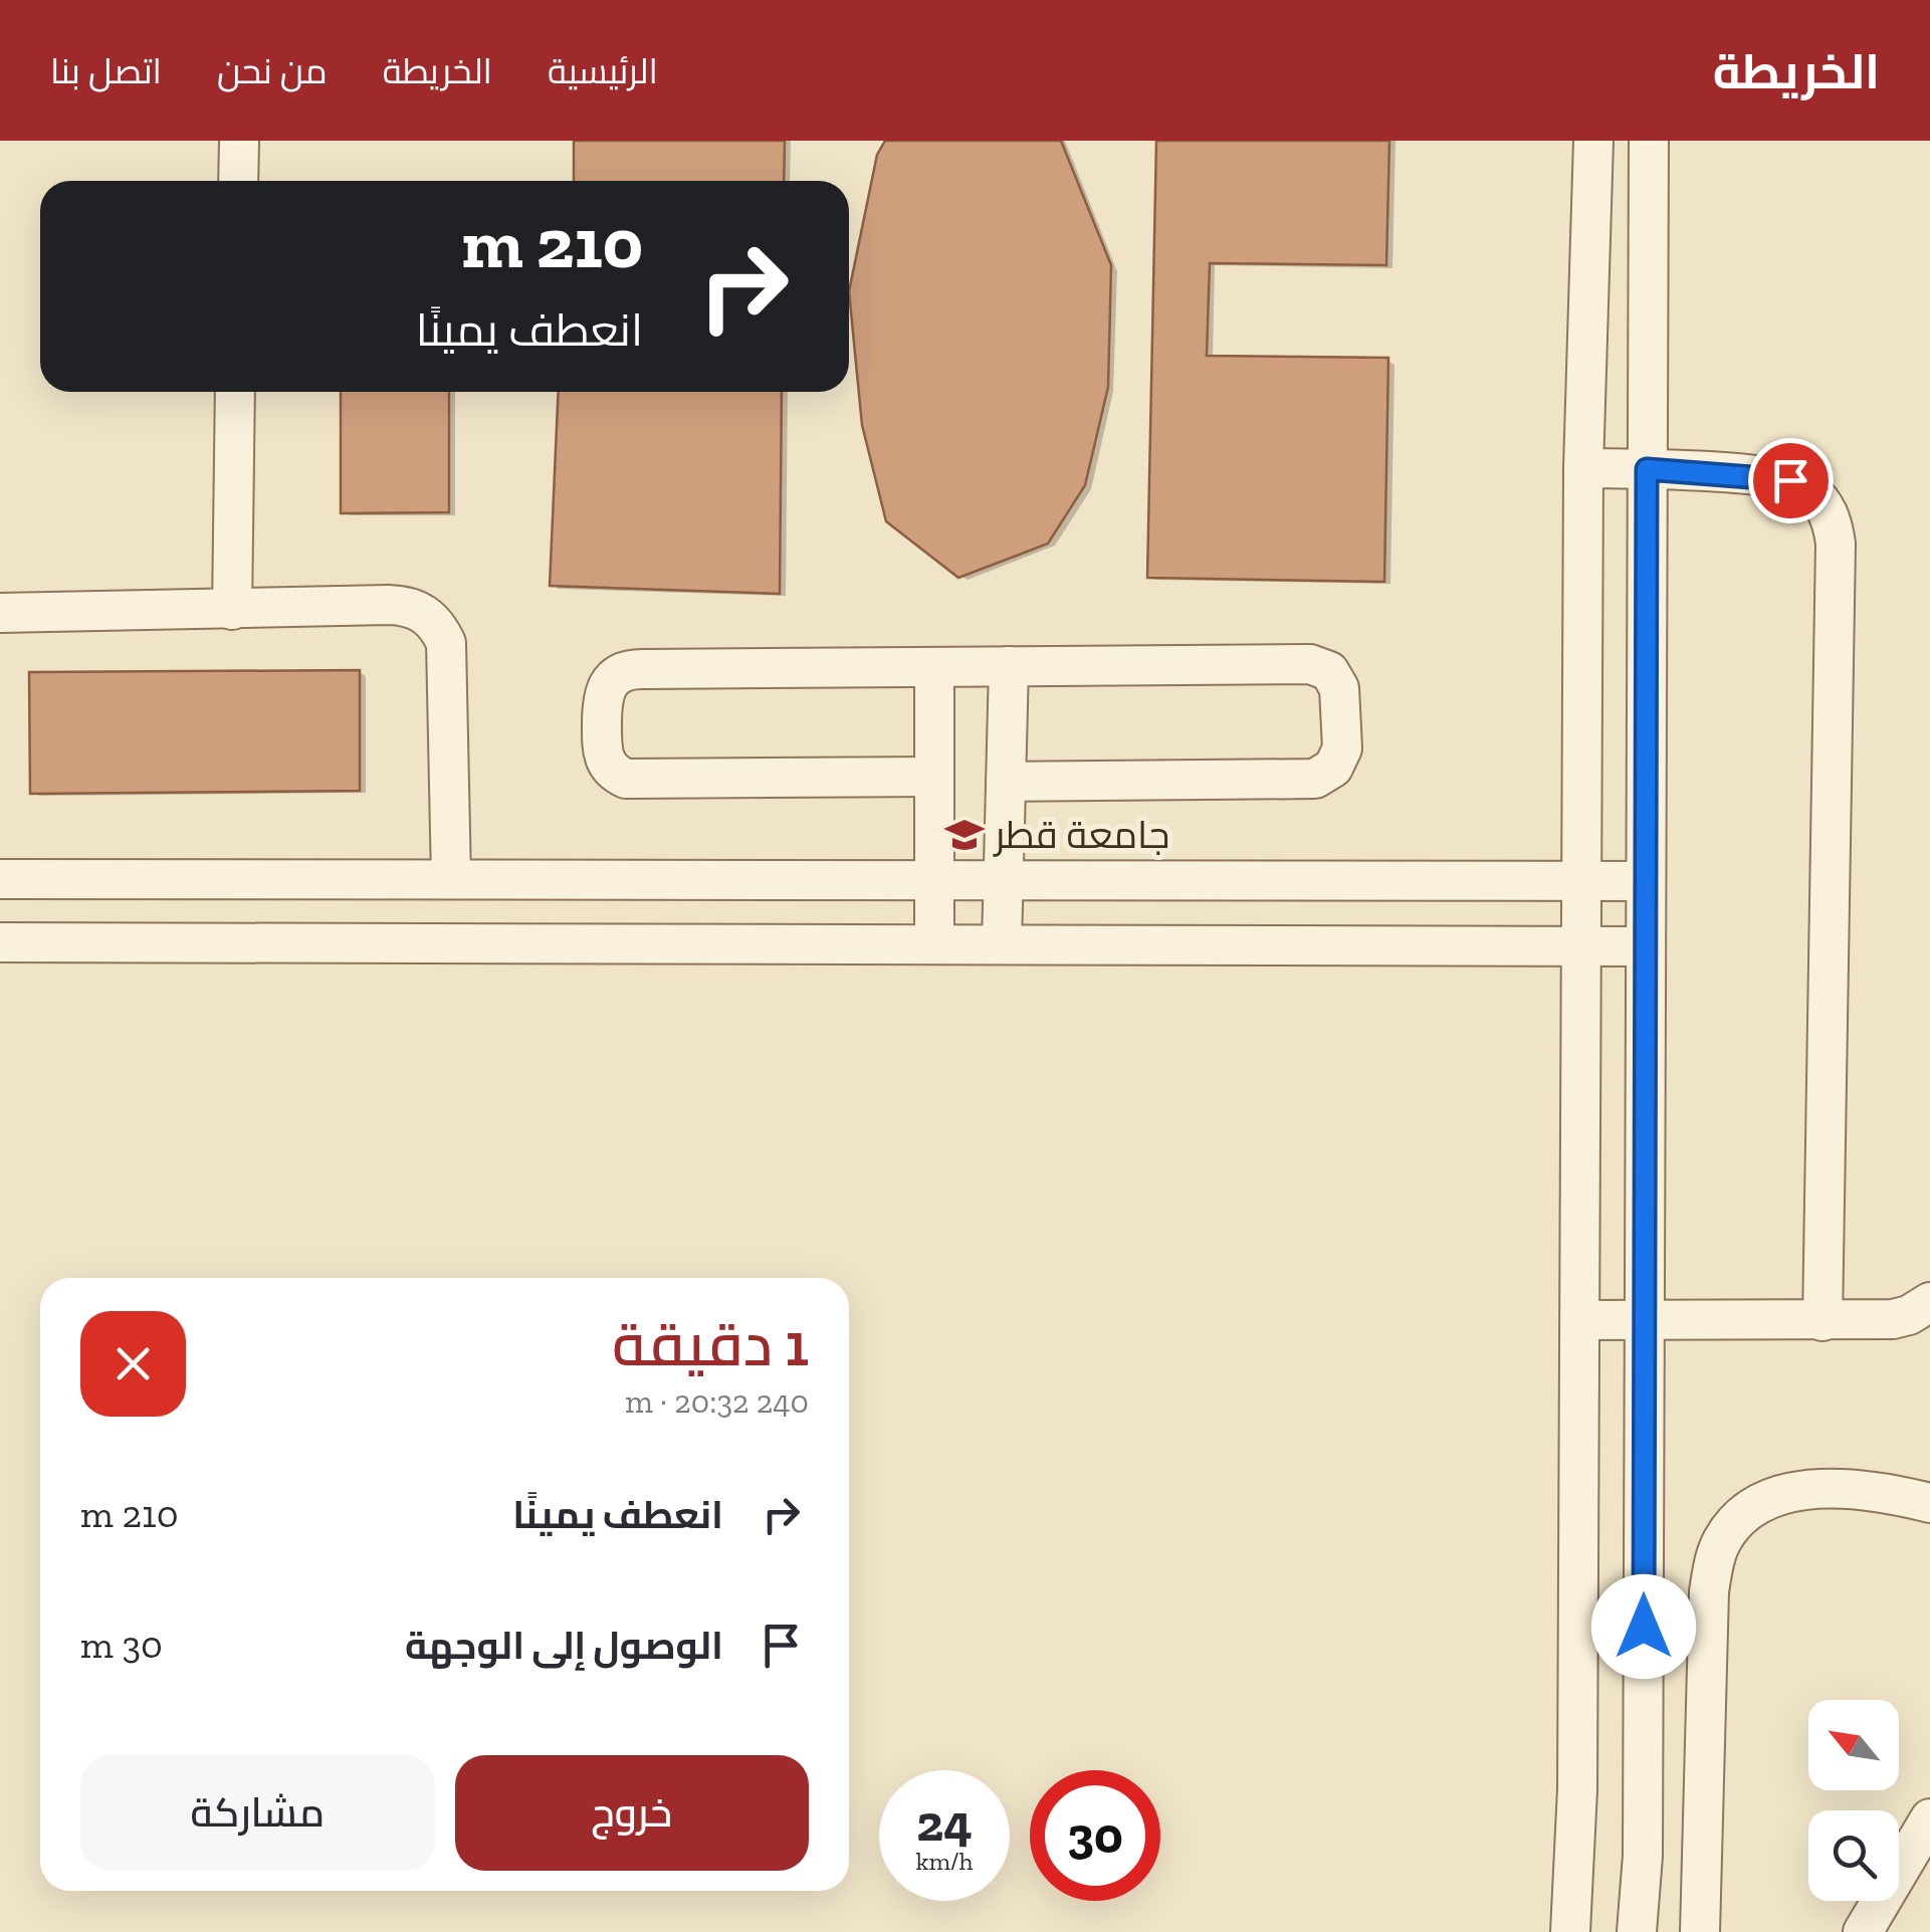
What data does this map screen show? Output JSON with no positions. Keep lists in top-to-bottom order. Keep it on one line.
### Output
{"places":{"school or university":["جامعة قطر"]},"north":"top left","page":{"header":"الخريطة","nav":["الرئيسية","الخريطة","من نحن","اتصل بنا"],"turn":["210 m","انعطف يمينًا"],"heading":["1 دقيقة","240 m · 20:32"],"list":[{"name":"انعطف يمينًا","value":"210 m"},{"name":"الوصول إلى الوجهة","value":"30 m"}],"buttons":["خروج","مشاركة"],"speed":"24 km/h","limit":"30"}}
